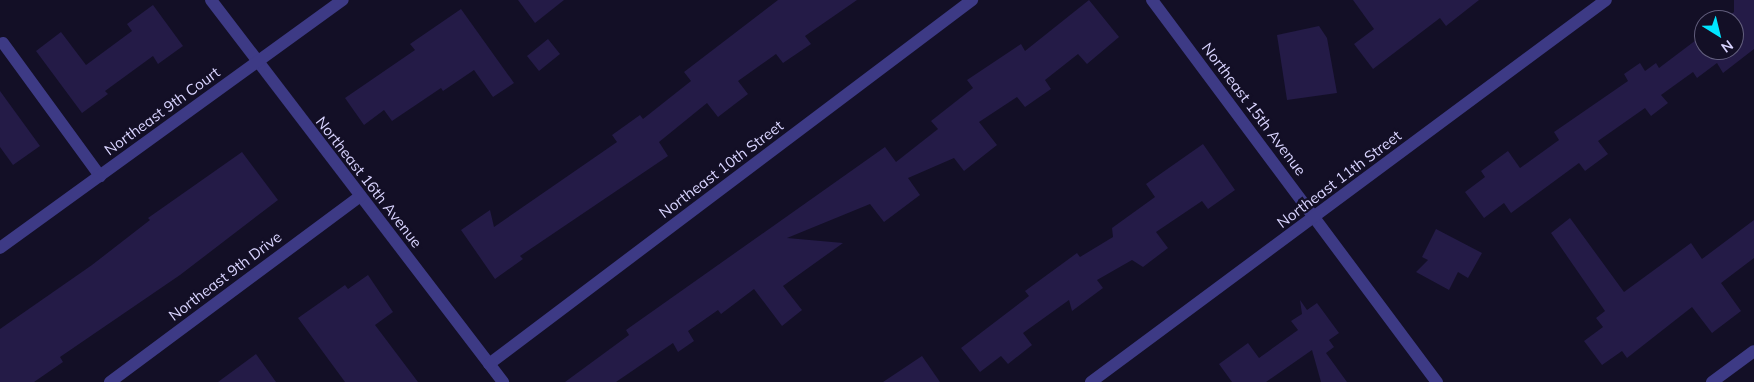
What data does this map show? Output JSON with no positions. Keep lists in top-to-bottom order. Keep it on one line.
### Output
{"streets":{"street":["Northeast 15th Avenue","Northeast 9th Court","Northeast 10th Street","Northeast 11th Street","Northeast 16th Avenue","Northeast 9th Drive"]},"crossings":[["Northeast 15th Avenue","Northeast 11th Street"],["Northeast 9th Court","Northeast 16th Avenue"],["Northeast 10th Street","Northeast 16th Avenue"],["Northeast 16th Avenue","Northeast 9th Drive"]],"north":"bottom right"}
